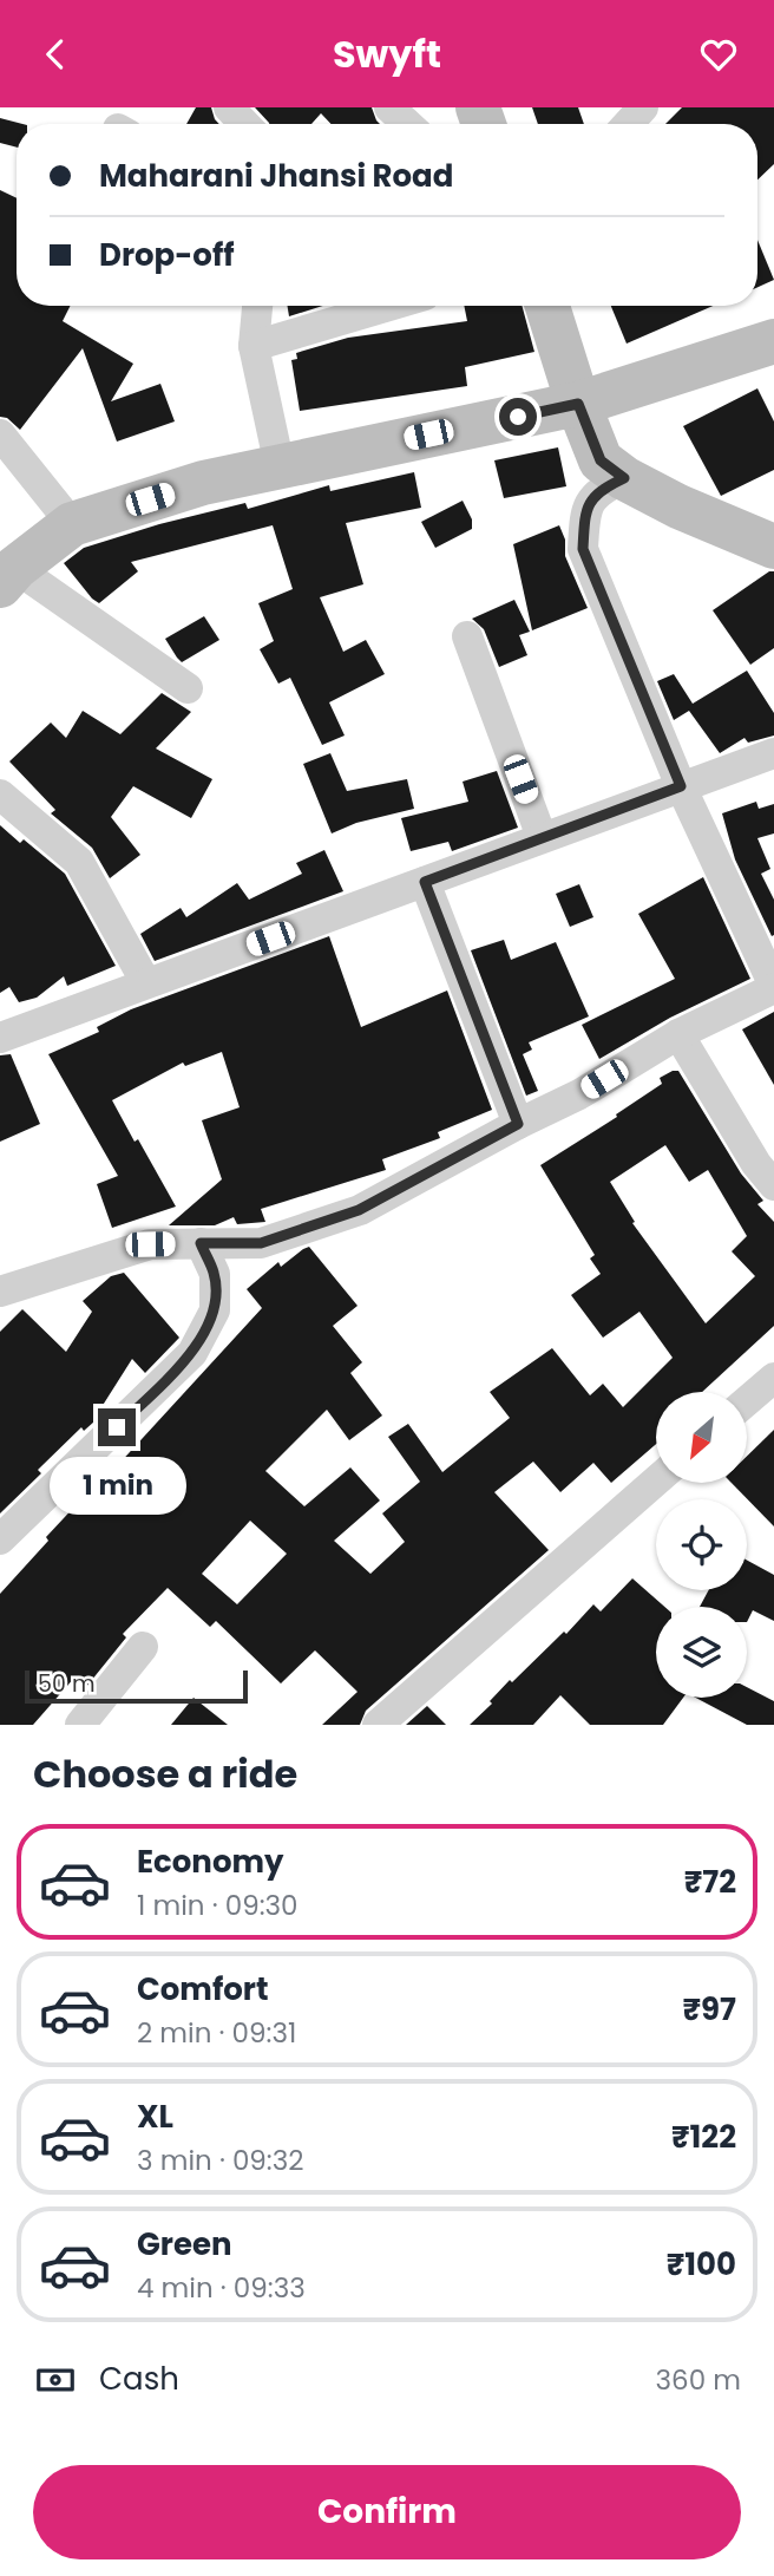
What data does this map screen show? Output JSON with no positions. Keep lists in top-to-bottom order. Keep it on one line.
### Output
{"scale_bar":"50 m","north":"bottom left","page":{"header":"Swyft","banner":["Maharani Jhansi Road","Drop-off"],"bubble":"1 min","scale":"50 m","heading":"Choose a ride","list":[{"name":"Economy","note":"1 min · 09:30","value":"₹72"},{"name":"Comfort","note":"2 min · 09:31","value":"₹97"},{"name":"XL","note":"3 min · 09:32","value":"₹122"},{"name":"Green","note":"4 min · 09:33","value":"₹100"}],"pay":["Cash","360 m"],"buttons":"Confirm"}}
